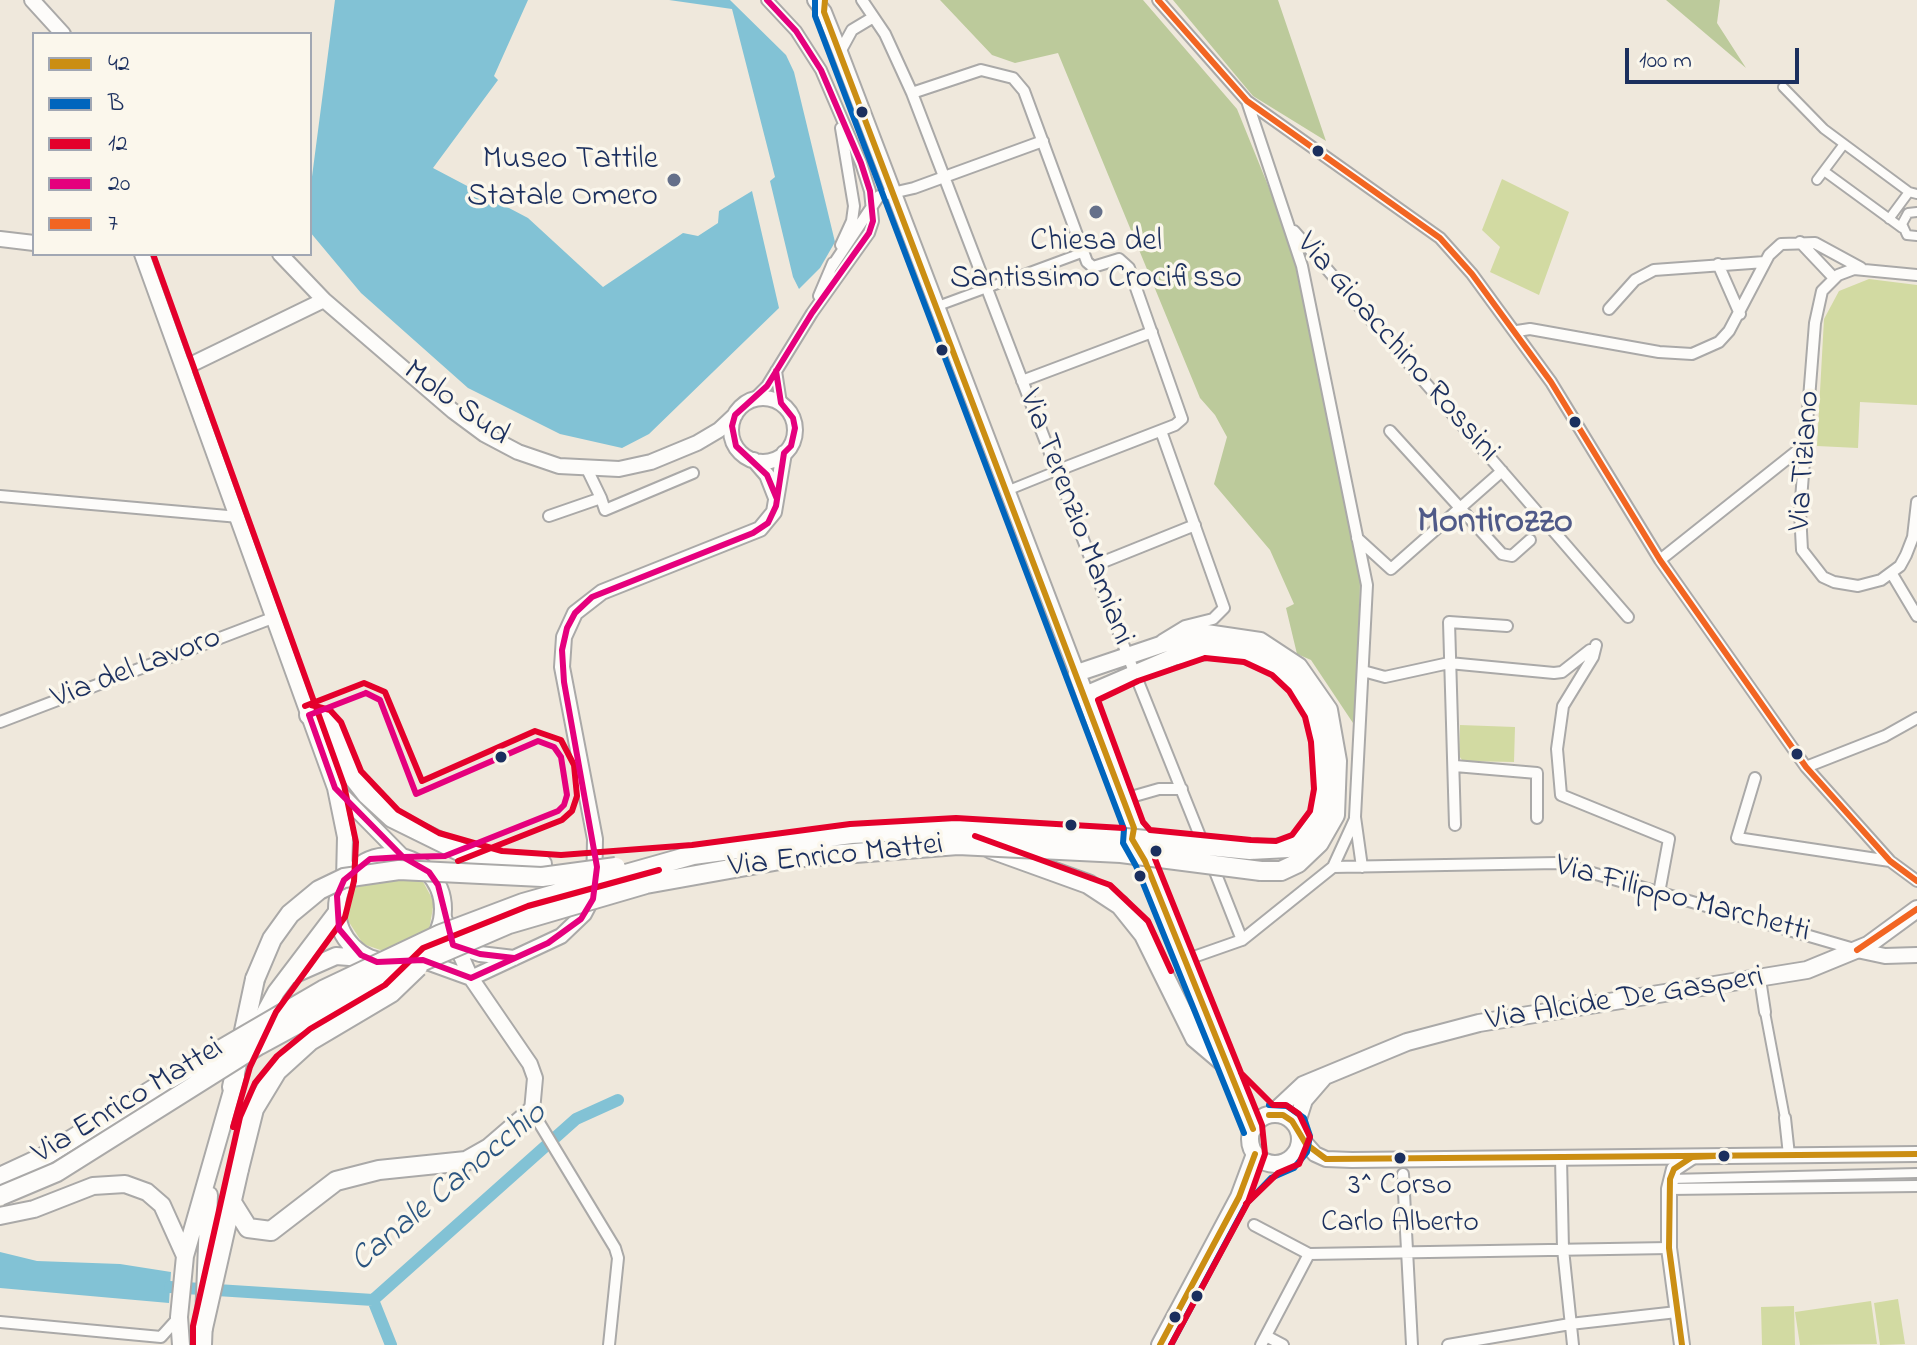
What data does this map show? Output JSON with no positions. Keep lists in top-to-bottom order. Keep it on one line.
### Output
{"streets":{"highway":["Via Enrico Mattei"],"main road":["Via Alcide De Gasperi"],"street":["Via Gioacchino Rossini","Molo Sud","Via Tiziano","Via Terenzio Mamiani","Via del Lavoro","Via Filippo Marchetti"]},"crossings":[["Molo Sud","Via Terenzio Mamiani"],["Via Terenzio Mamiani","Via Enrico Mattei"],["Via Filippo Marchetti","Via Alcide De Gasperi"]],"districts":["Montirozzo"],"water":["Canale Canocchio"],"places":["Museo Tattile Statale Omero","Chiesa del Santissimo Crocifisso","3^ Corso Carlo Alberto"],"lines":["transit line 42","transit line B","transit line 20","transit line 7","transit line 12"],"legend":["42","B","12","20","7"],"scale_bar":"100 m"}
